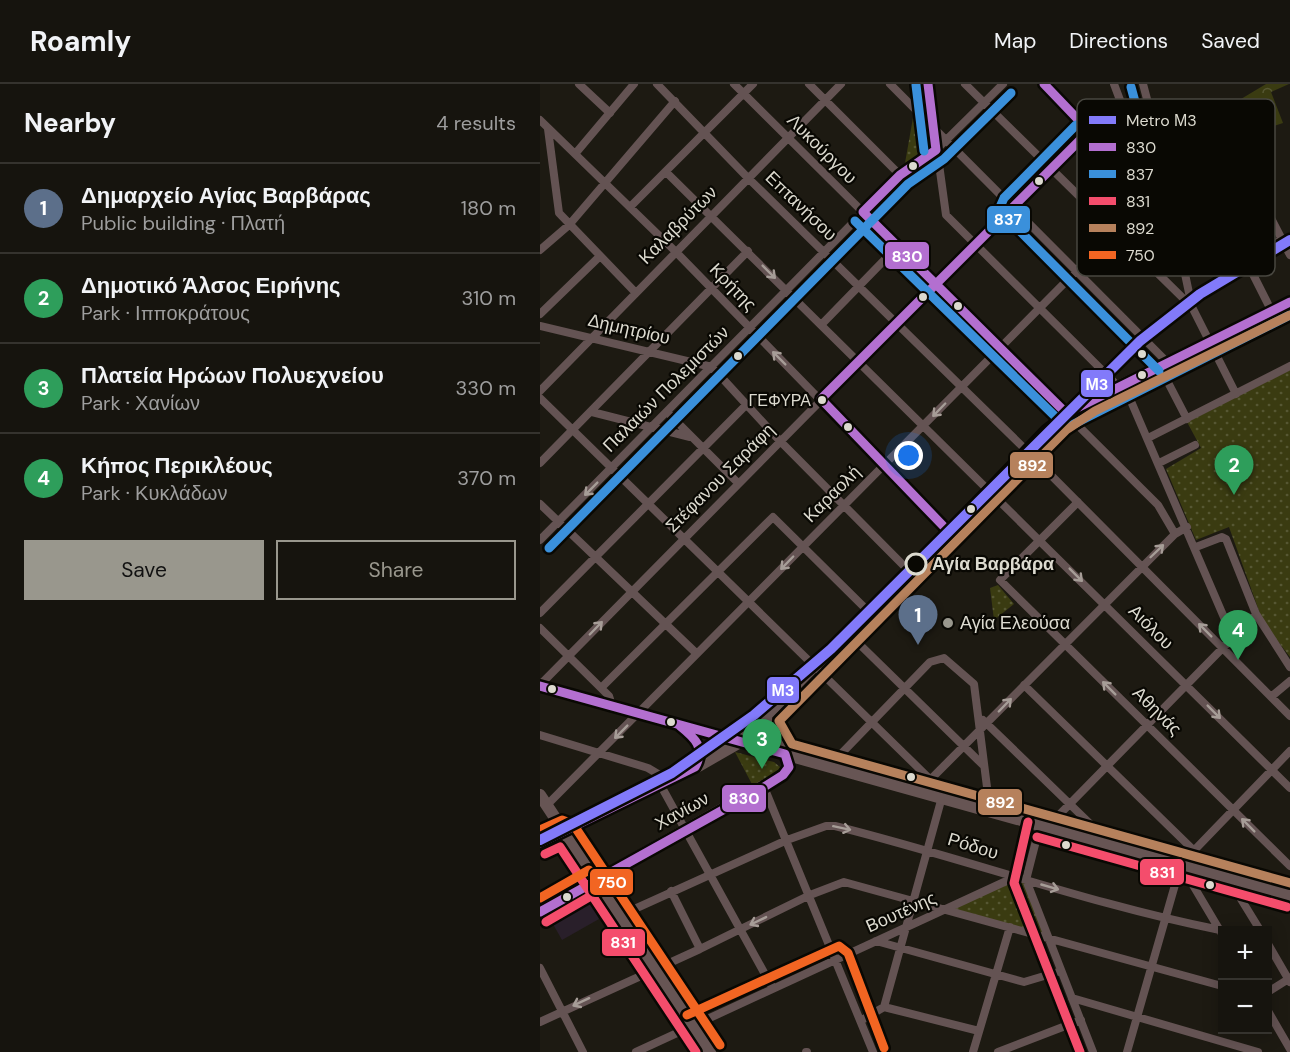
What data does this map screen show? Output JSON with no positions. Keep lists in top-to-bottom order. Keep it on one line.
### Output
{"streets":{"street":["Λυκούργου","Επτανήσου","Καλαβρύτων","Κρήτης","Δημητρίου","Παλαιών Πολεμιστών","Στέφανου Σαράφη","Καραολή","Αιόλου","Αθηνάς","Χανίων","Ρόδου","Βουτένης"]},"crossings":[["Λυκούργου","Καλαβρύτων"],["Λυκούργου","Παλαιών Πολεμιστών"],["Λυκούργου","Στέφανου Σαράφη"],["Λυκούργου","Καραολή"],["Επτανήσου","Καλαβρύτων"],["Επτανήσου","Παλαιών Πολεμιστών"],["Επτανήσου","Στέφανου Σαράφη"],["Επτανήσου","Καραολή"],["Καλαβρύτων","Κρήτης"],["Καλαβρύτων","Δημητρίου"],["Καλαβρύτων","Αιόλου"],["Κρήτης","Παλαιών Πολεμιστών"],["Κρήτης","Στέφανου Σαράφη"],["Κρήτης","Καραολή"],["Δημητρίου","Παλαιών Πολεμιστών"],["Παλαιών Πολεμιστών","Αιόλου"],["Στέφανου Σαράφη","Αιόλου"],["Καραολή","Αιόλου"],["Αιόλου","Αθηνάς"],["Ρόδου","Βουτένης"]],"places":["ΓΕΦΥΡΑ","Αγία Βαρβάρα","Αγία Ελεούσα"],"lines":["transit line 830","transit line 837","metro line Μ3","transit line 892","transit line 750","transit line 831"],"legend":["Metro Μ3","830","837","831","892","750"],"page":{"header":"Roamly","nav":["Map","Directions","Saved"],"heading":["Nearby","4 results"],"list":[{"mark":"1","name":"Δημαρχείο Αγίας Βαρβάρας","note":"Public building · Πλατή","value":"180 m"},{"mark":"2","name":"Δημοτικό Άλσος Ειρήνης","note":"Park · Ιπποκράτους","value":"310 m"},{"mark":"3","name":"Πλατεία Ηρώων Πολυεχνείου","note":"Park · Χανίων","value":"330 m"},{"mark":"4","name":"Κήπος Περικλέους","note":"Park · Κυκλάδων","value":"370 m"}],"pins":["2","1","4","3"],"buttons":["Save","Share"],"map_buttons":["+","−"]}}
